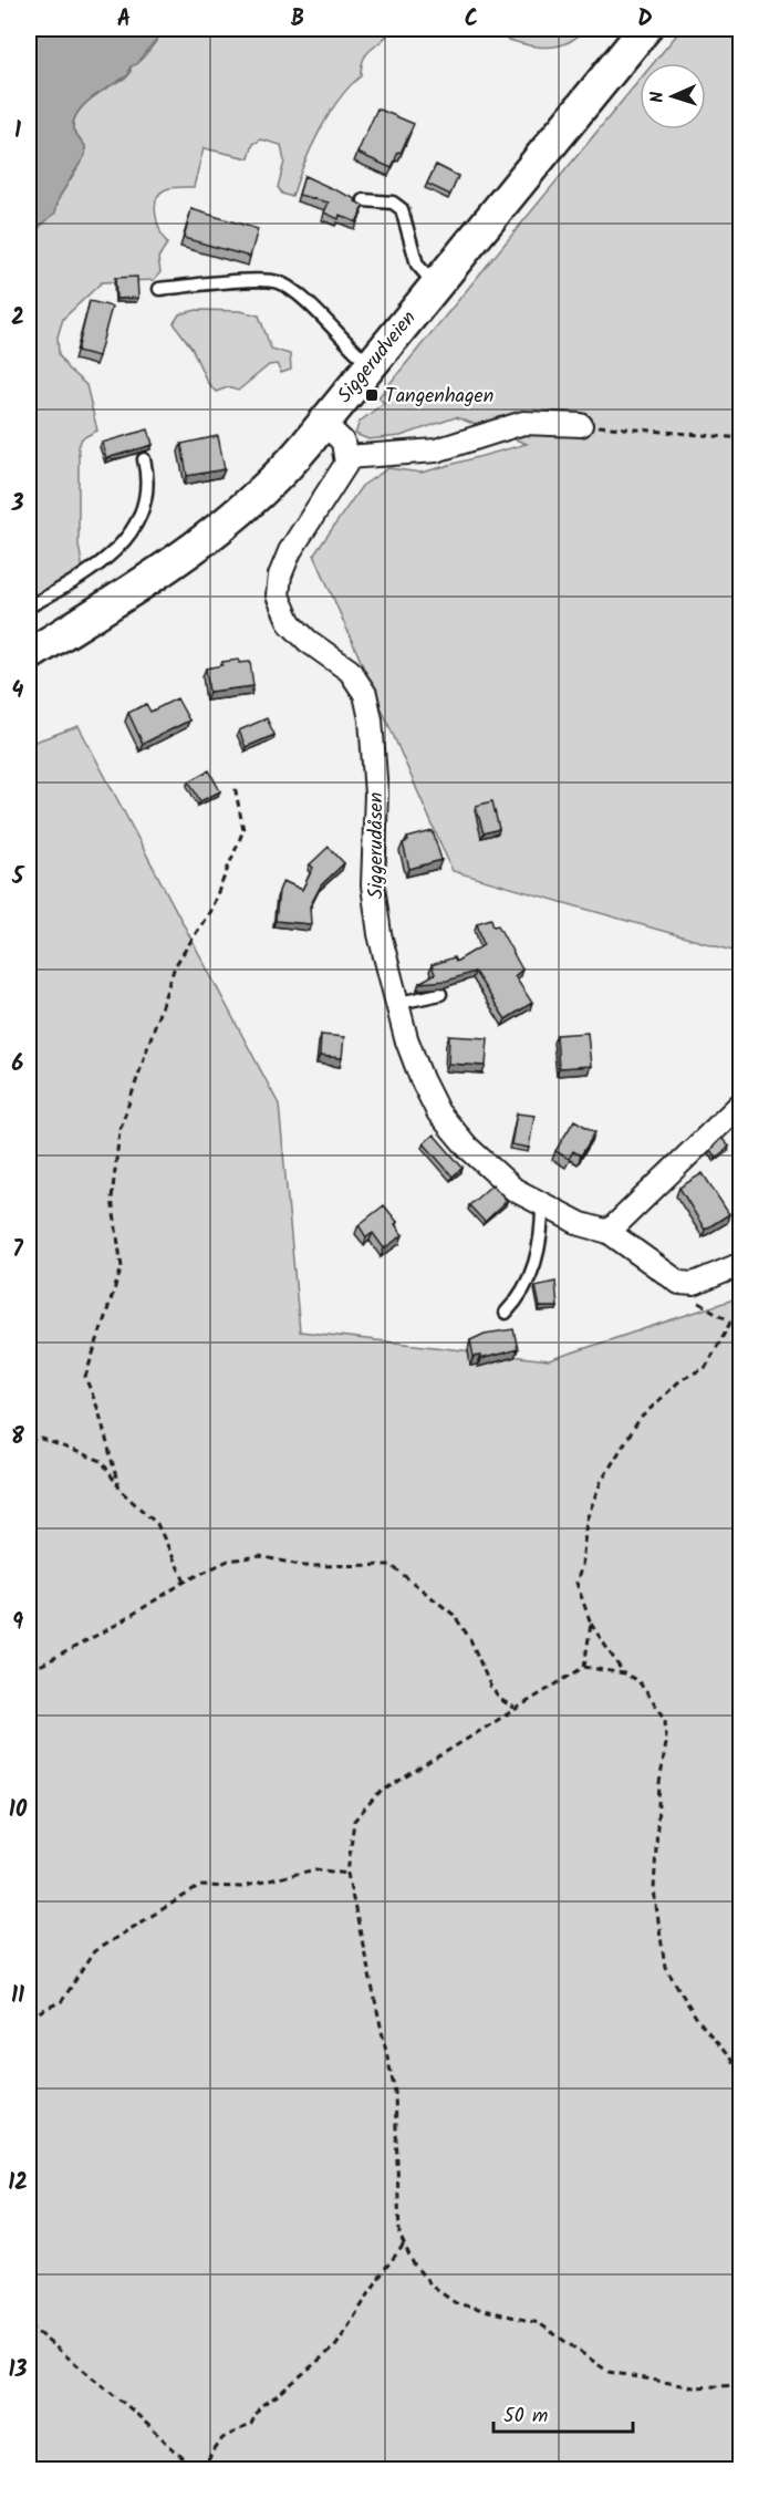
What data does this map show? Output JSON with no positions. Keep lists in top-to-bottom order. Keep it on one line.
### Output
{"streets":{"main road":["Siggerudveien"],"street":["Siggerudåsen"]},"places":{"transit":["Tangenhagen"]},"scale_bar":"50 m","north":"left","grid":{"columns":["A","B","C","D"],"rows":["1","2","3","4","5","6","7","8","9","10","11","12","13"]}}
